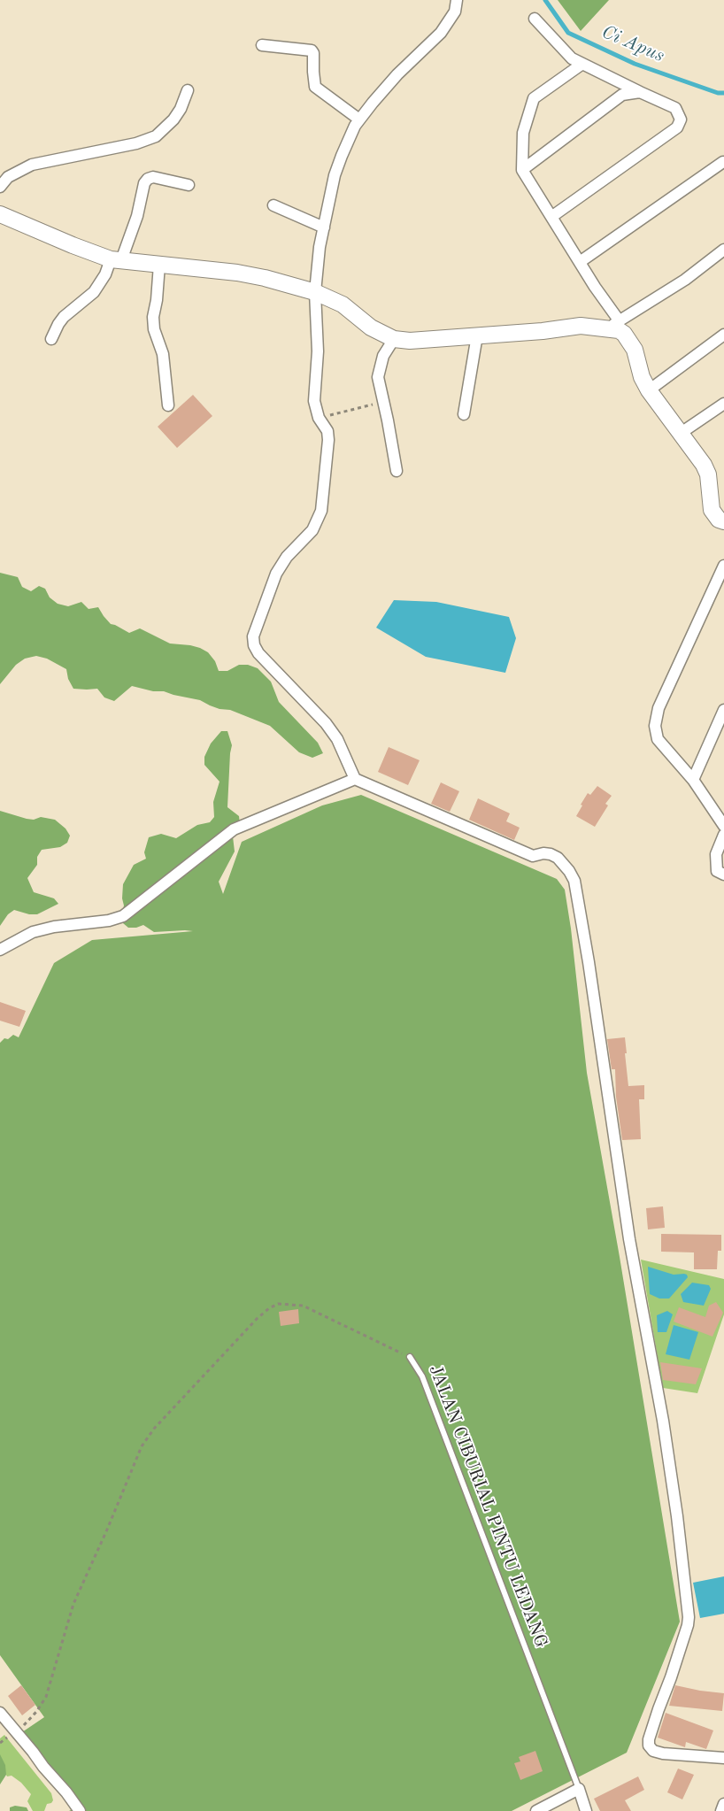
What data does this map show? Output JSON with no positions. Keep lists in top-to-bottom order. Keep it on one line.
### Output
{"streets":{"street":["JALAN CIBURIAL PINTU LEDANG"]},"water":["Ci Apus"]}
